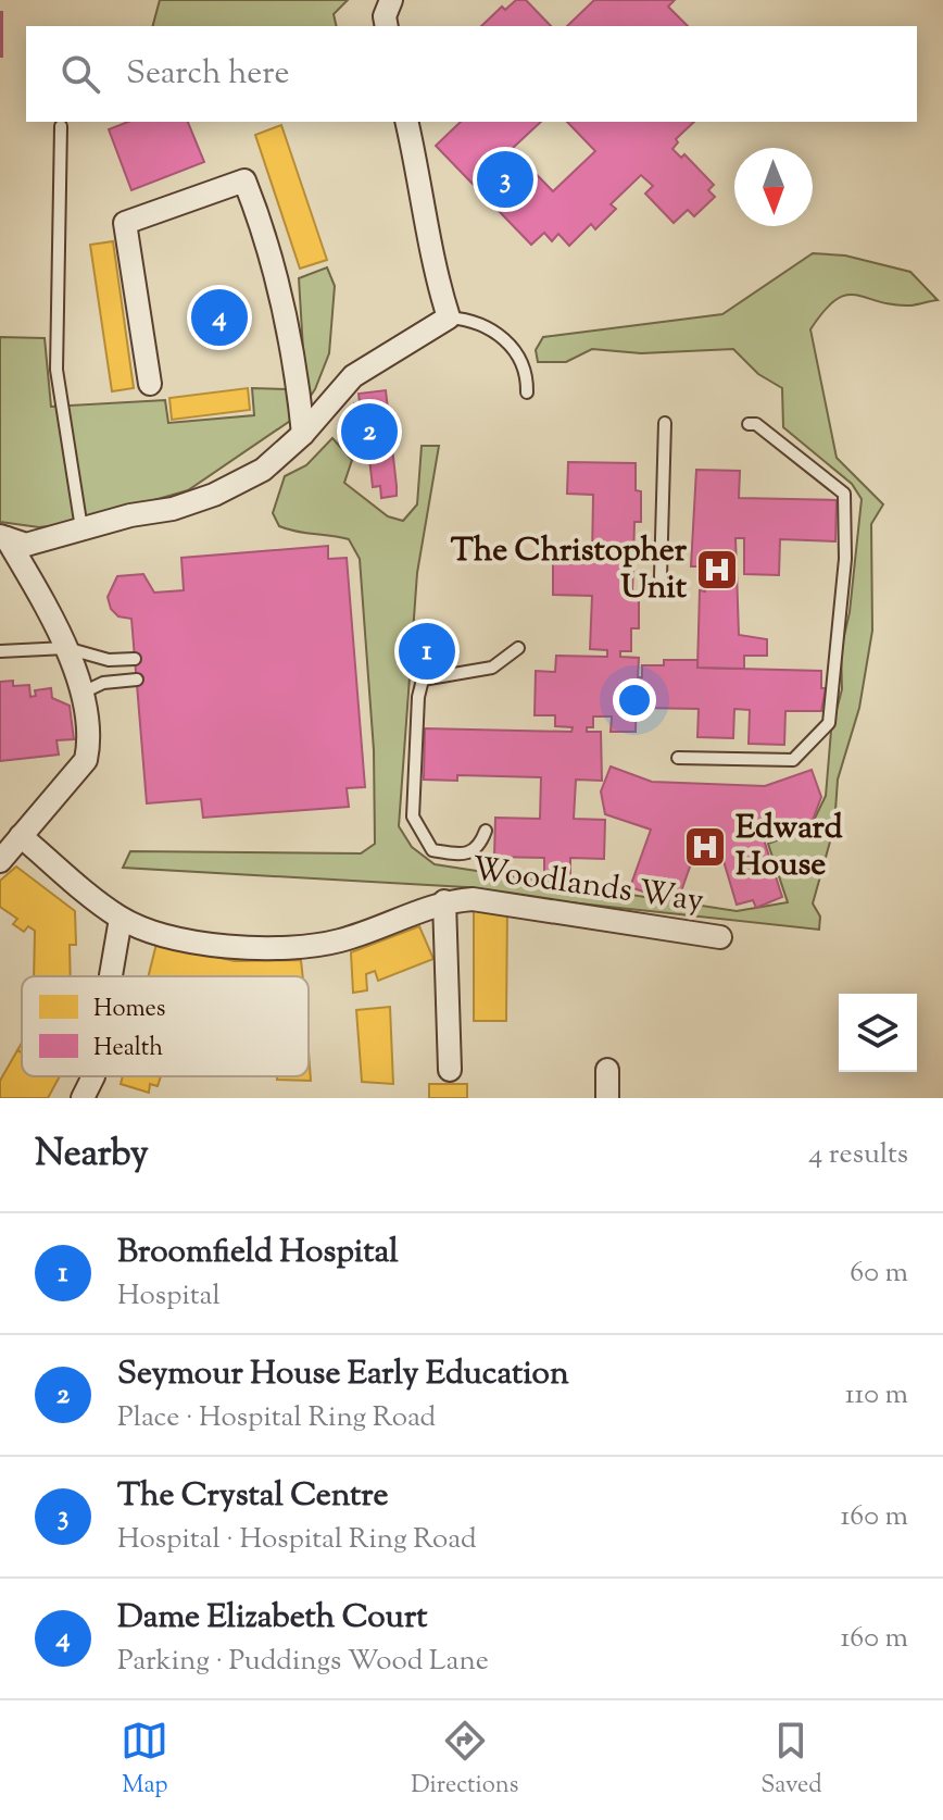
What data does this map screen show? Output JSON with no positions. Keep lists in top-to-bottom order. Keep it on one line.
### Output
{"streets":{"street":["Woodlands Way"]},"places":{"hospital":["The Christopher Unit","Edward House"]},"legend":["Homes","Health"],"north":"bottom","page":{"search":"Search here","pins":["3","4","2","1"],"heading":["Nearby","4 results"],"list":[{"mark":"1","name":"Broomfield Hospital","note":"Hospital","value":"60 m"},{"mark":"2","name":"Seymour House Early Education","note":"Place · Hospital Ring Road","value":"110 m"},{"mark":"3","name":"The Crystal Centre","note":"Hospital · Hospital Ring Road","value":"160 m"},{"mark":"4","name":"Dame Elizabeth Court","note":"Parking · Puddings Wood Lane","value":"160 m"}],"nav":["Map","Directions","Saved"]}}
